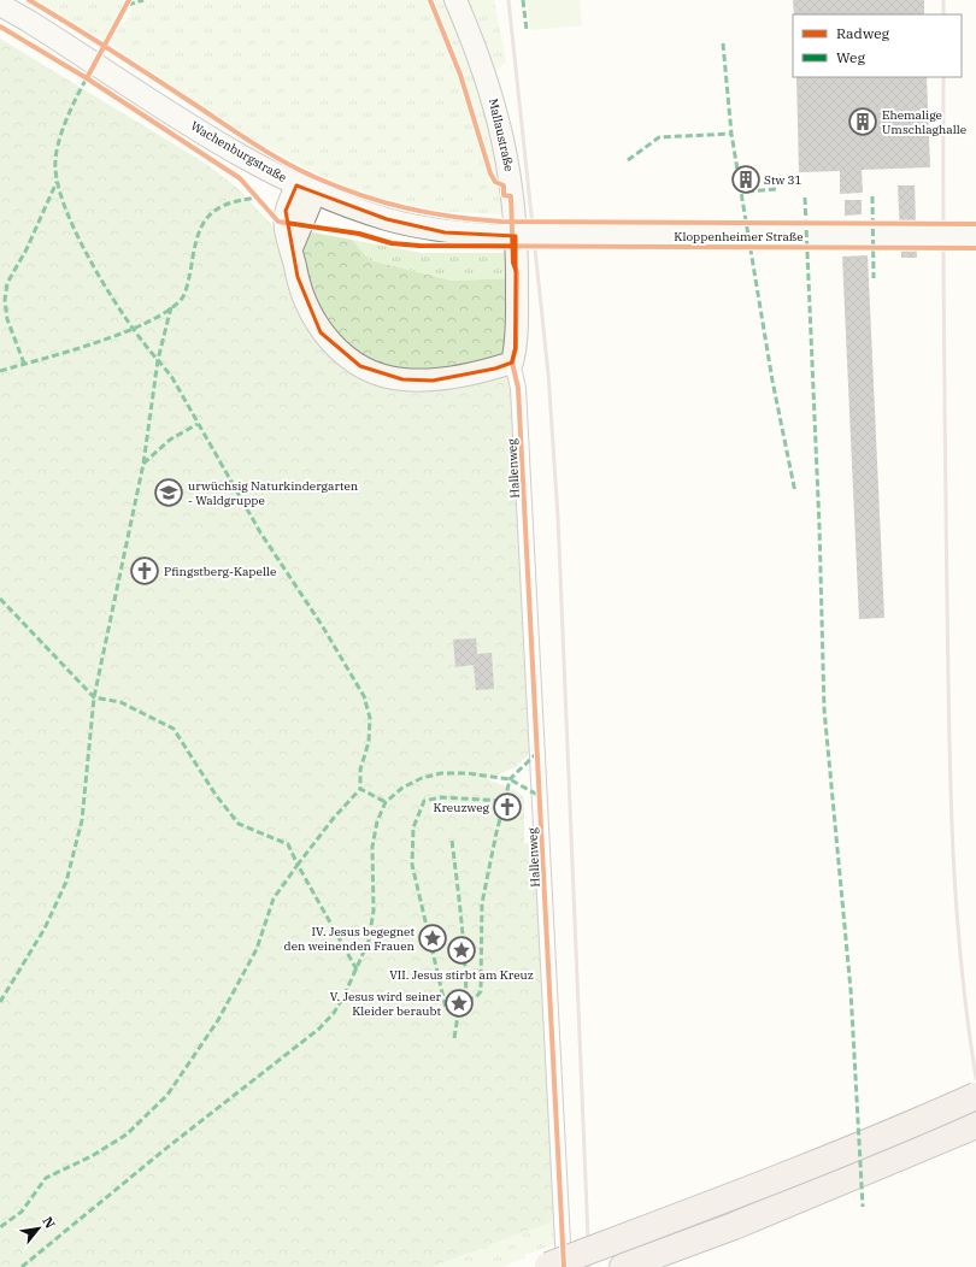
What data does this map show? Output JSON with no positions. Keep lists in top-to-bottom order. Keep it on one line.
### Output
{"streets":{"main road":["Mallaustraße","Wachenburgstraße","Kloppenheimer Straße"],"street":["Hallenweg"]},"crossings":[["Mallaustraße","Hallenweg"],["Wachenburgstraße","Kloppenheimer Straße"]],"places":{"building":["Ehemalige Umschlaghalle","Stw 31"],"school or university":["urwüchsig Naturkindergarten - Waldgruppe"],"church":["Pfingstberg-Kapelle","Kreuzweg"],"place":["IV. Jesus begegnet den weinenden Frauen","VII. Jesus stirbt am Kreuz","V. Jesus wird seiner Kleider beraubt"]},"legend":["Radweg","Weg"],"north":"top right"}
